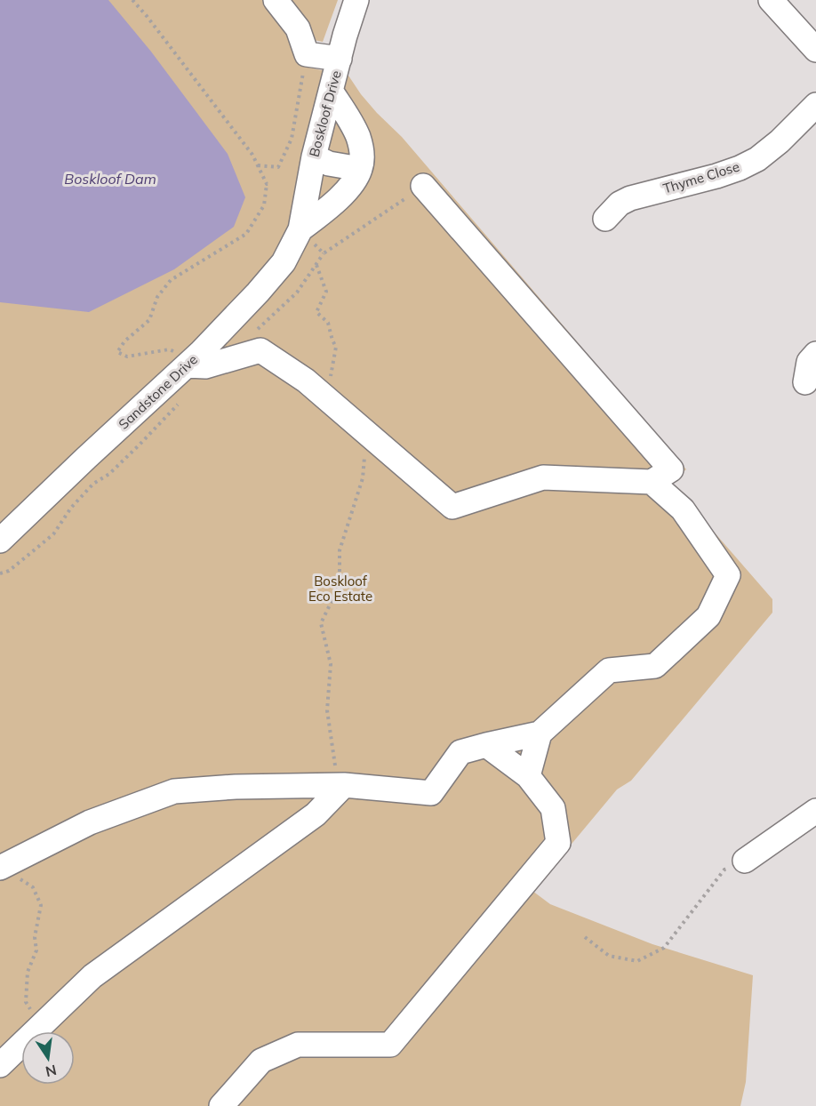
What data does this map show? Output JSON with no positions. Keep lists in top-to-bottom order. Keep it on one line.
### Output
{"streets":{"street":["Boskloof Drive","Thyme Close","Sandstone Drive"]},"crossings":[["Boskloof Drive","Sandstone Drive"]],"water":["Boskloof Dam"],"parks":["Boskloof Eco Estate"],"north":"bottom"}
